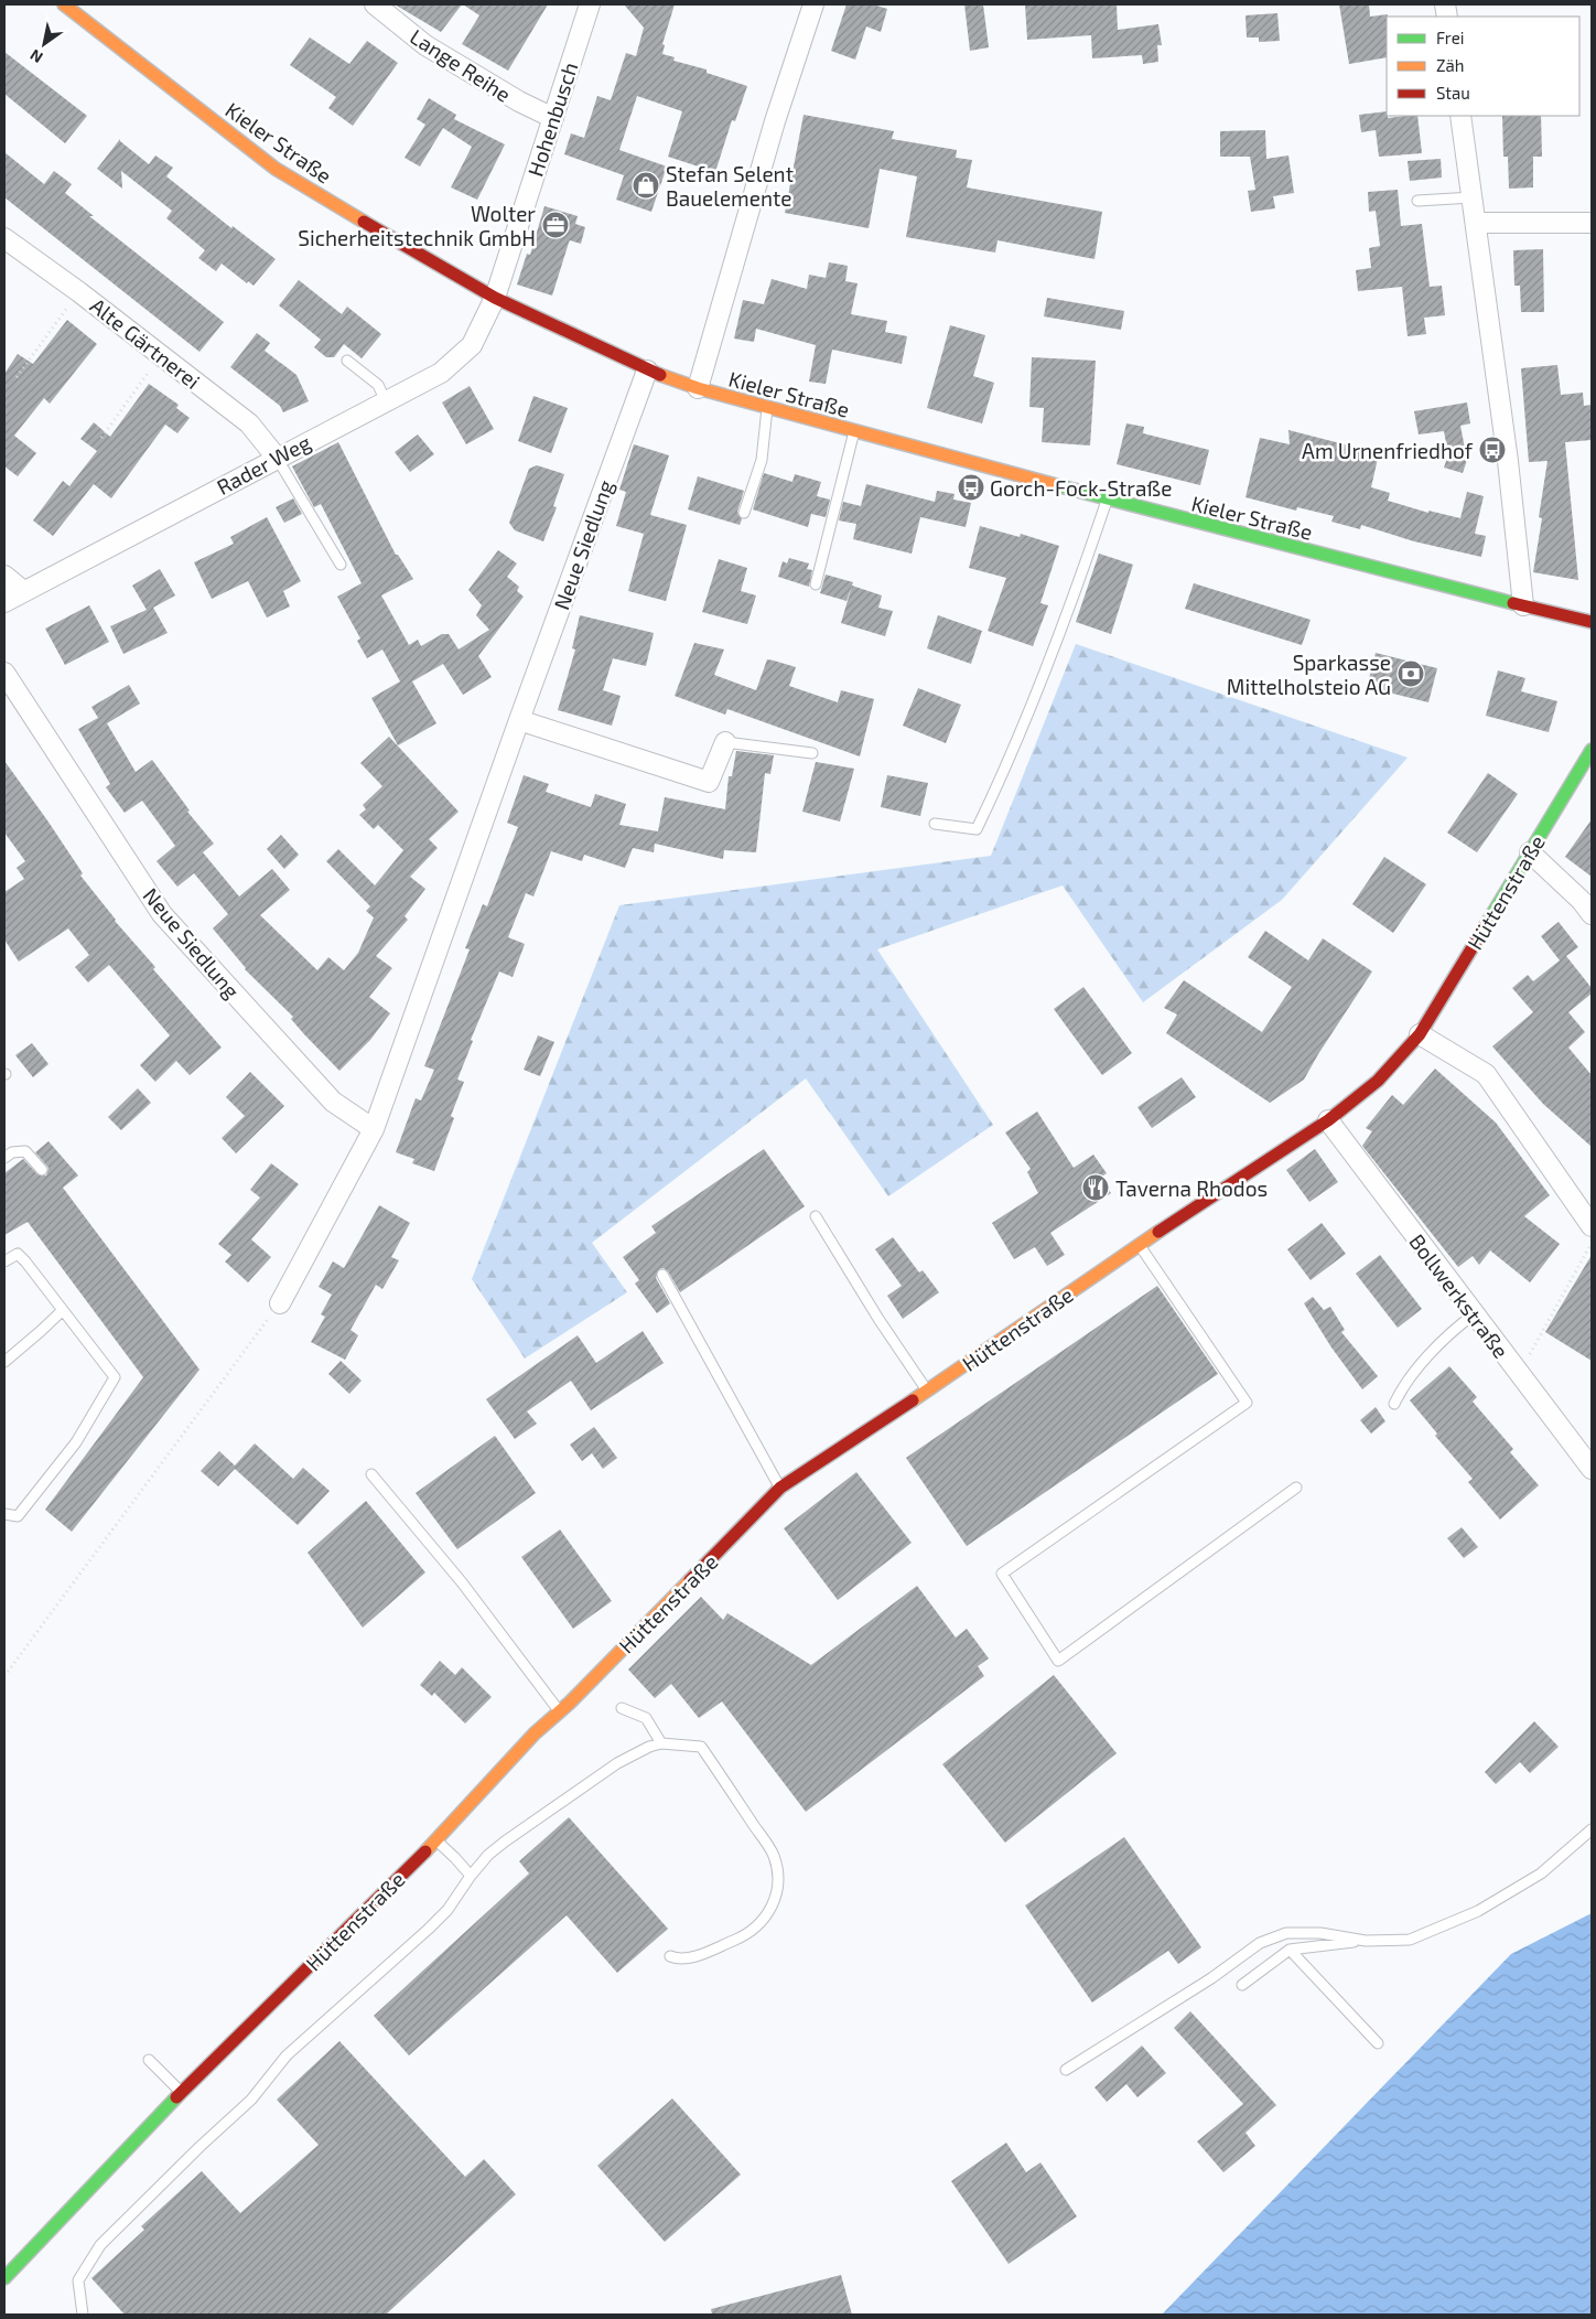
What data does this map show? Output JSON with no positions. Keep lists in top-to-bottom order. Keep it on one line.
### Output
{"streets":{"street":["Lange Reihe","Hohenbusch","Kieler Straße","Alte Gärtnerei","Rader Weg","Neue Siedlung","Hüttenstraße","Bollwerkstraße"]},"crossings":[["Lange Reihe","Hohenbusch"],["Hohenbusch","Kieler Straße"],["Hohenbusch","Rader Weg"],["Kieler Straße","Rader Weg"],["Kieler Straße","Neue Siedlung"],["Alte Gärtnerei","Rader Weg"],["Hüttenstraße","Bollwerkstraße"]],"places":{"shop":["Stefan Selent Bauelemente"],"office":["Wolter Sicherheitstechnik GmbH"],"bus stop":["Am Urnenfriedhof","Gorch-Fock-Straße"],"bank":["Sparkasse Mittelholsteio AG"],"restaurant":["Taverna Rhodos"]},"legend":["Frei","Zäh","Stau"],"north":"bottom left"}
